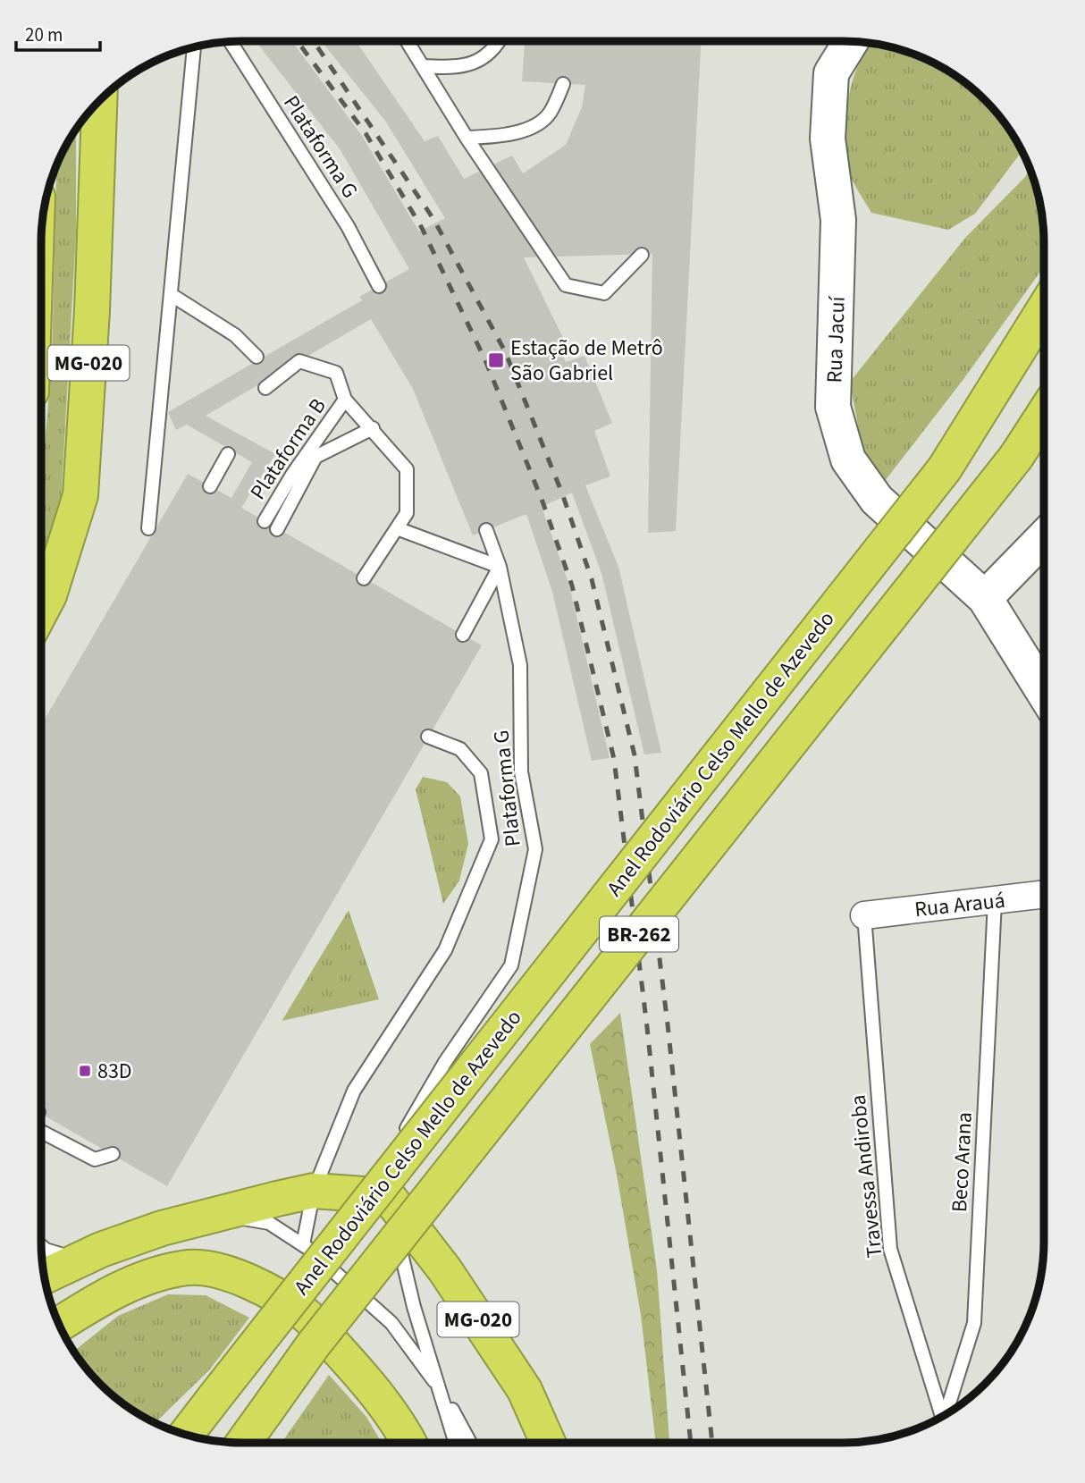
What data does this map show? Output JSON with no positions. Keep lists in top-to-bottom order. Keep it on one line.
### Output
{"streets":{"highway":["MG-020","Anel Rodoviário Celso Mello de Azevedo","BR-262"],"street":["Rua Jacuí","Rua Arauá"],"lane":["Plataforma G","Plataforma B","Beco Arana","Travessa Andiroba"]},"crossings":[["Plataforma G","MG-020"],["Rua Arauá","Beco Arana"],["Rua Arauá","Travessa Andiroba"]],"places":{"transit":["Estação de Metrô São Gabriel","83D"]},"scale_bar":"20 m"}
